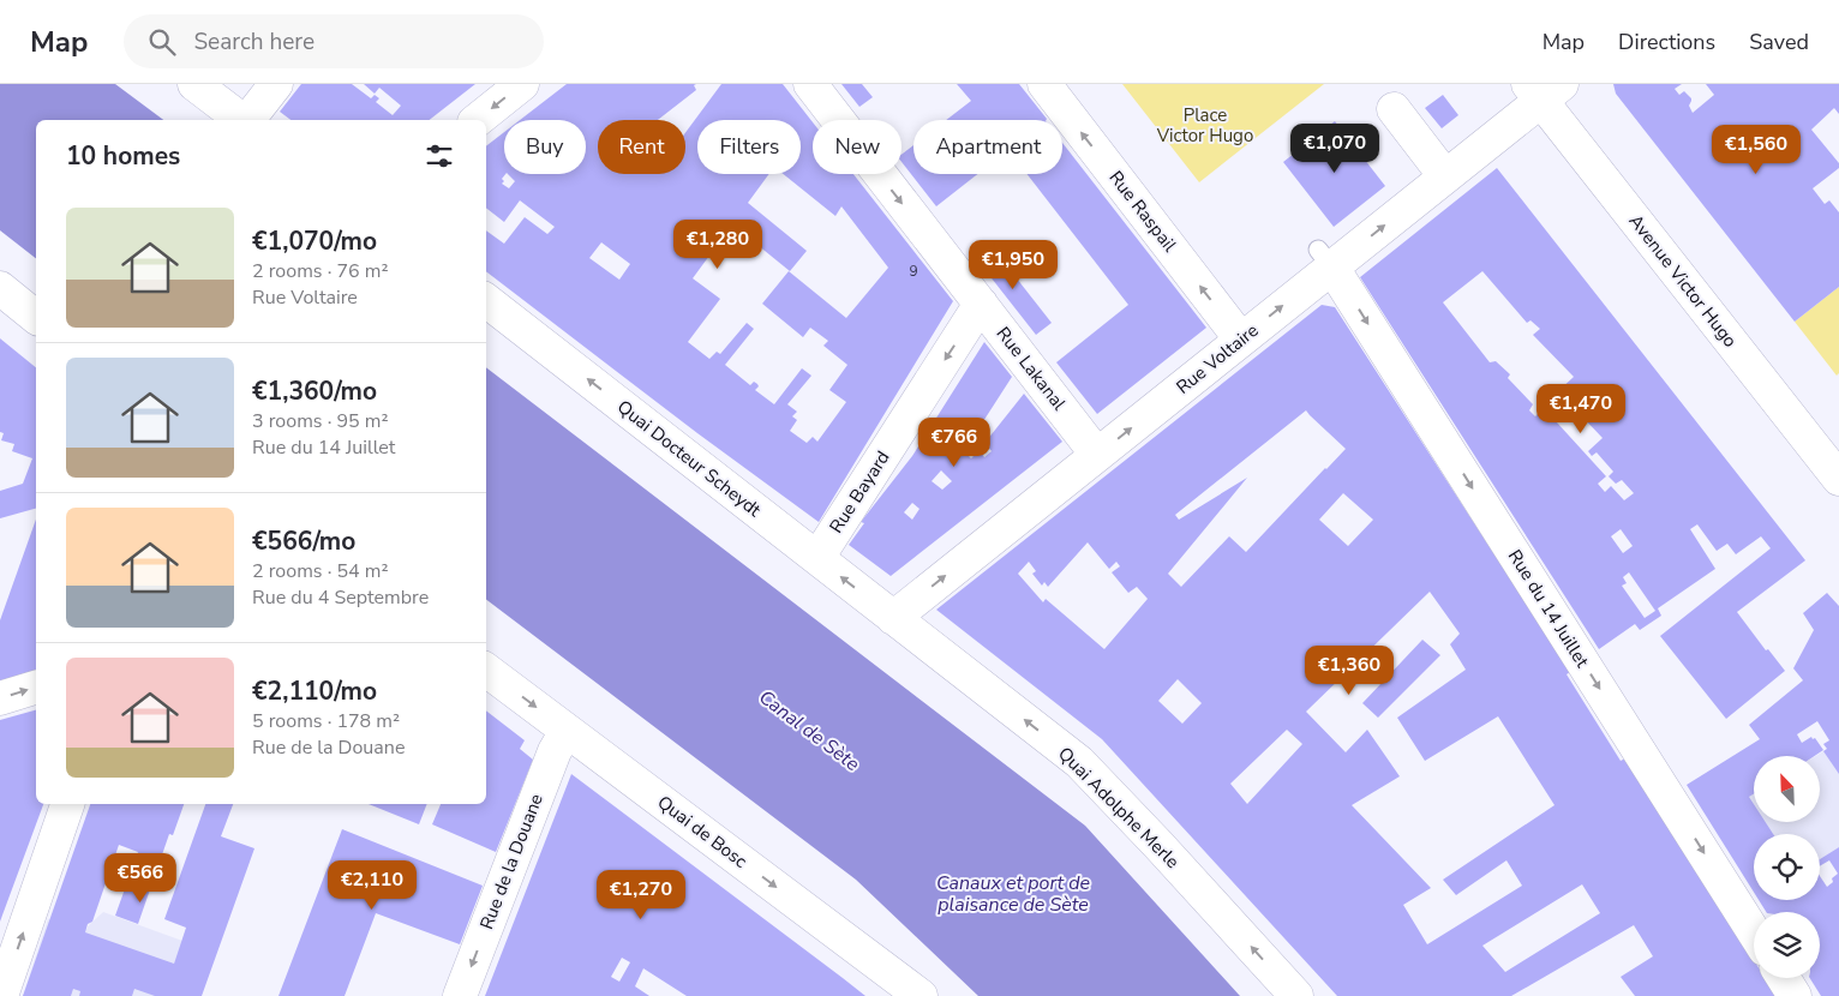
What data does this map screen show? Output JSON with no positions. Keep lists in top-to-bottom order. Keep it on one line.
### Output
{"streets":{"street":["Rue Raspail","Avenue Victor Hugo","Rue Voltaire","Rue Lakanal","Quai Docteur Scheydt","Rue Bayard","Rue du 14 Juillet","Quai Adolphe Merle","Quai de Bosc","Rue de la Douane"]},"crossings":[["Rue Raspail","Rue Voltaire"],["Avenue Victor Hugo","Rue Voltaire"],["Rue Voltaire","Rue Lakanal"],["Rue Voltaire","Quai Docteur Scheydt"],["Rue Voltaire","Rue du 14 Juillet"],["Rue Voltaire","Quai Adolphe Merle"],["Rue Lakanal","Rue Bayard"],["Quai Docteur Scheydt","Rue Bayard"],["Quai Docteur Scheydt","Quai Adolphe Merle"],["Quai de Bosc","Rue de la Douane"]],"one_way":["Rue Raspail","Rue Voltaire","Rue Lakanal","Quai Docteur Scheydt","Rue Bayard","Rue du 14 Juillet","Quai Adolphe Merle","Quai de Bosc","Rue de la Douane"],"water":["Canal de Sète","Canaux et port de plaisance de Sète"],"parks":["Place Victor Hugo"],"house_numbers":["9"],"north":"top left","page":{"header":"Map","search":"Search here","nav":["Map","Directions","Saved"],"chip":["Buy","Rent","Filters","New","Apartment"],"heading":"10 homes","price":["€1,070","€1,560","€1,280","€1,950","€1,470","€766","€1,360","€566","€2,110","€1,270"],"list":[{"name":"€1,070/mo","note":"2 rooms · 76 m² · Rue Voltaire"},{"name":"€1,360/mo","note":"3 rooms · 95 m² · Rue du 14 Juillet"},{"name":"€566/mo","note":"2 rooms · 54 m² · Rue du 4 Septembre"},{"name":"€2,110/mo","note":"5 rooms · 178 m² · Rue de la Douane"}]}}
